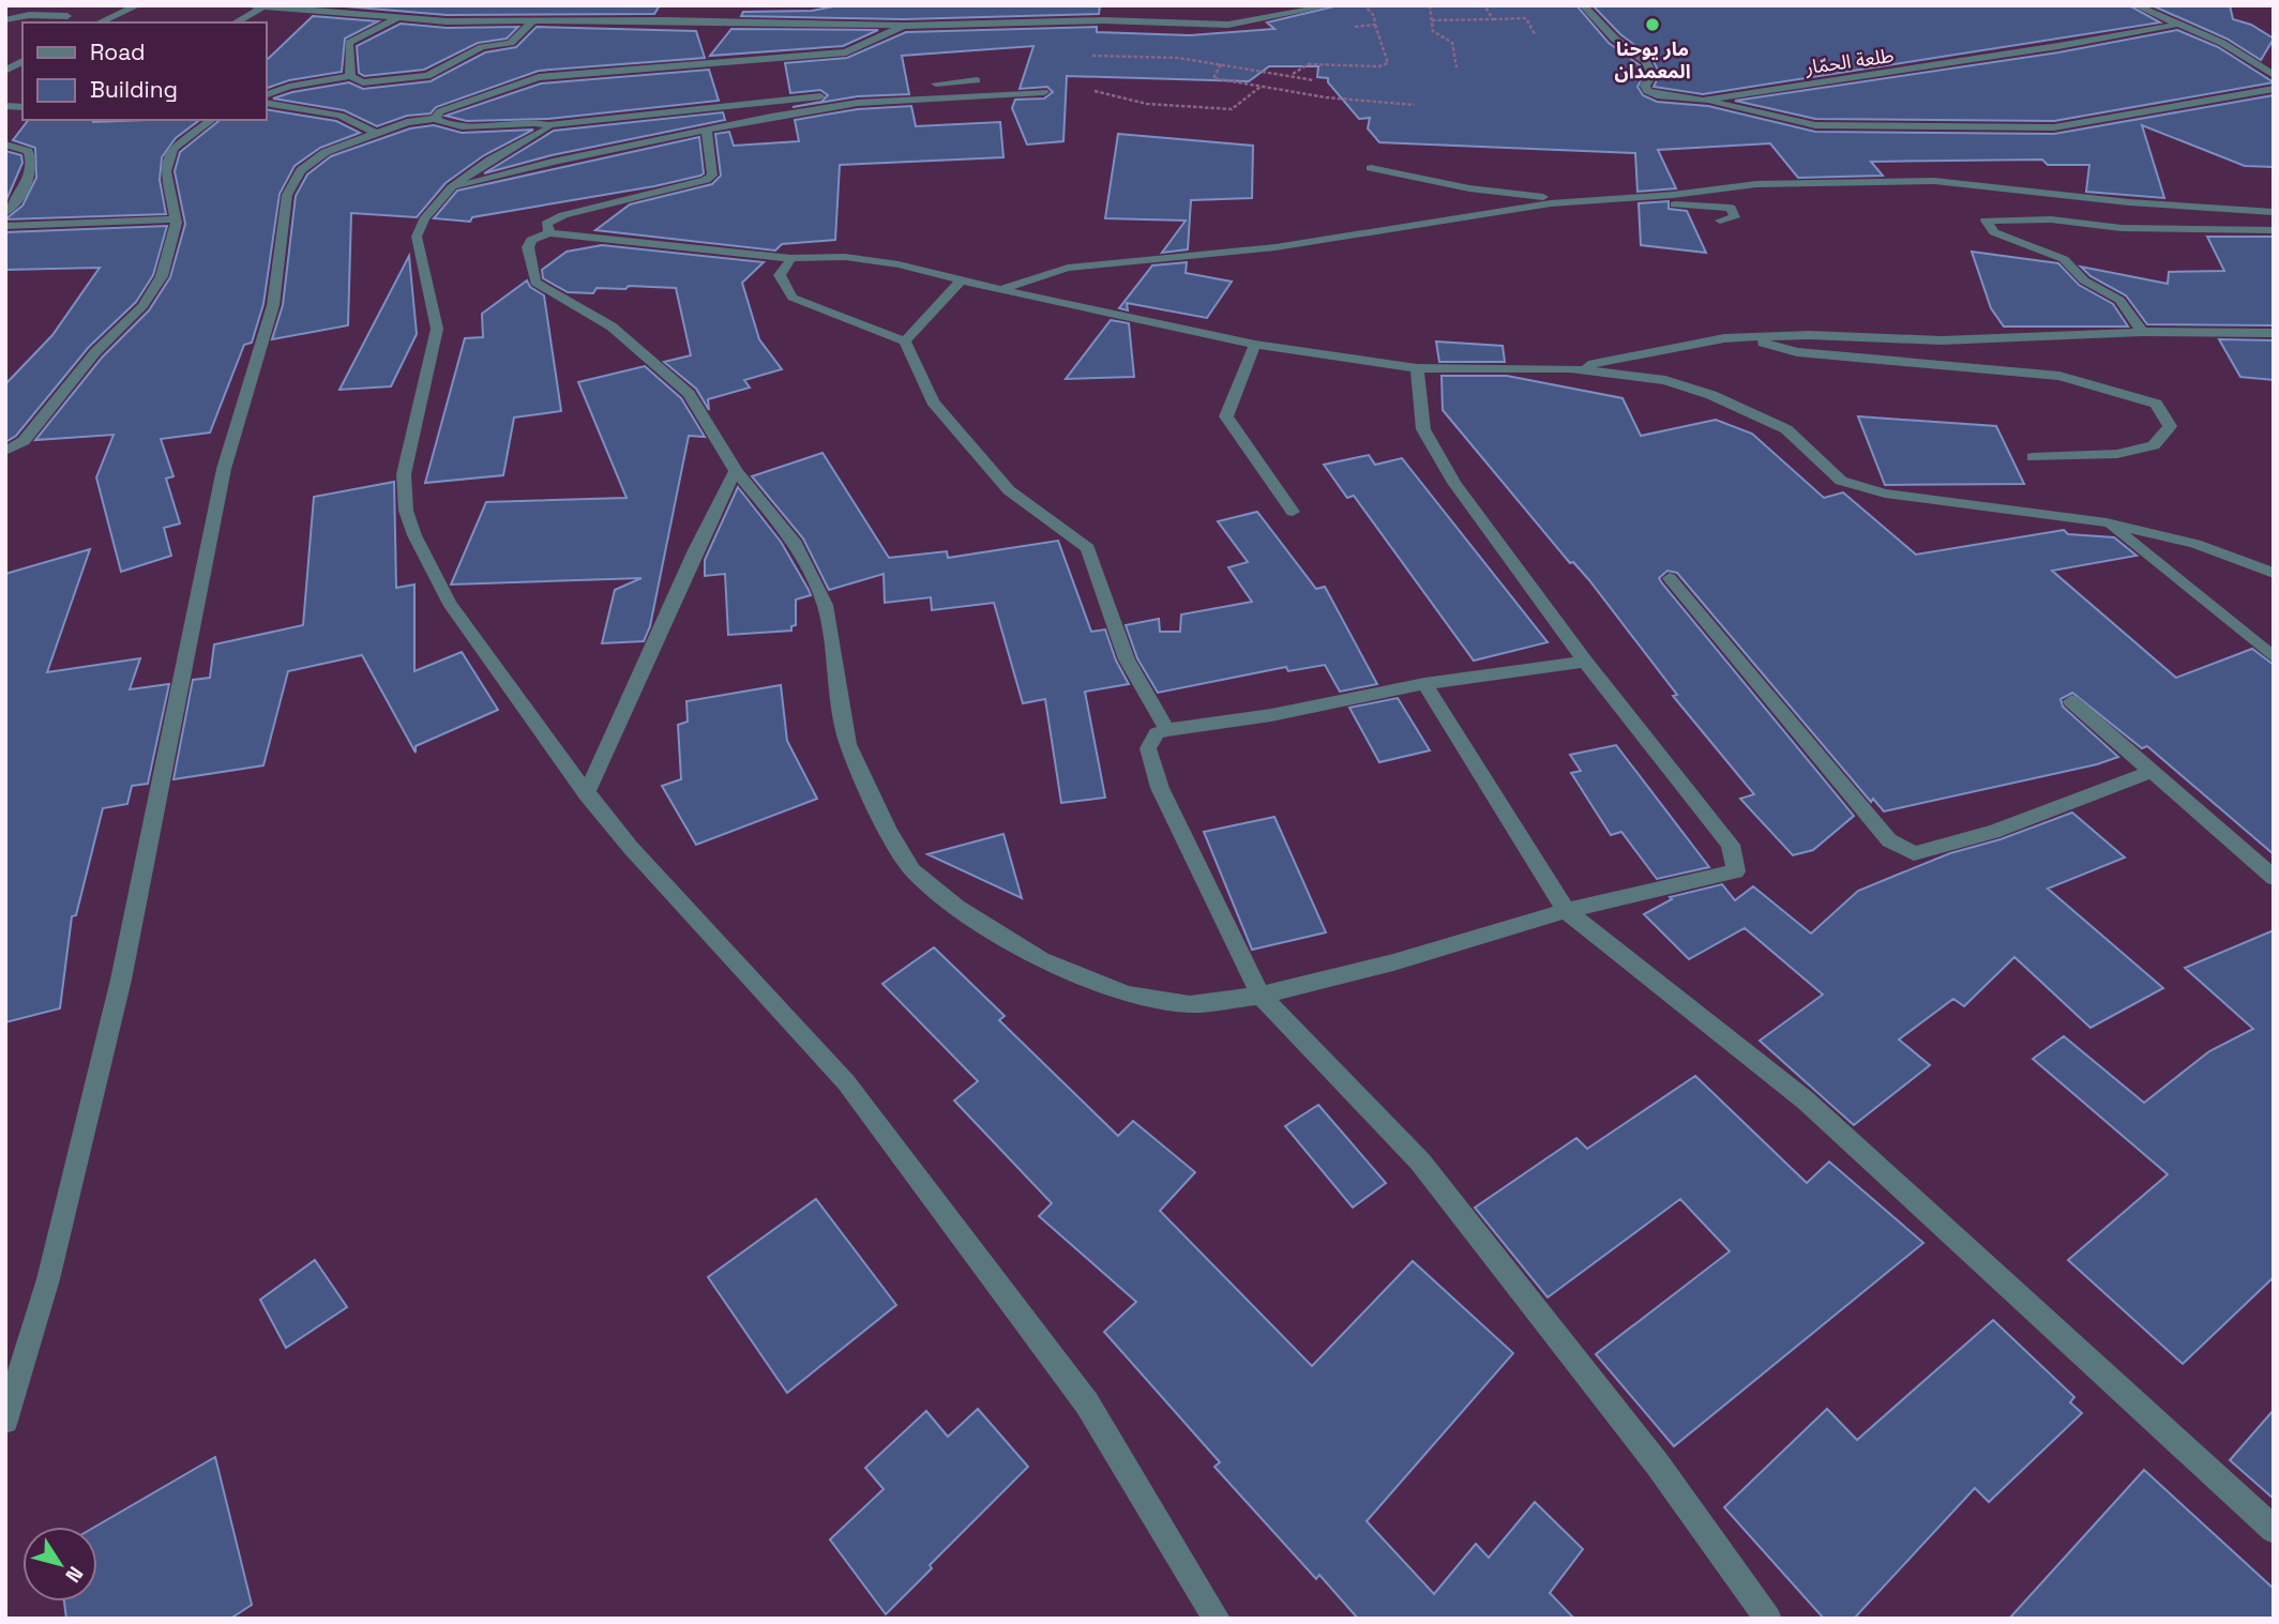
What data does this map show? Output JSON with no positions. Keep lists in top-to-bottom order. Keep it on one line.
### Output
{"streets":{"street":["طلعة الحمّار"]},"places":["مار يوحنا المعمدان"],"legend":["Road","Building"],"north":"bottom right"}
